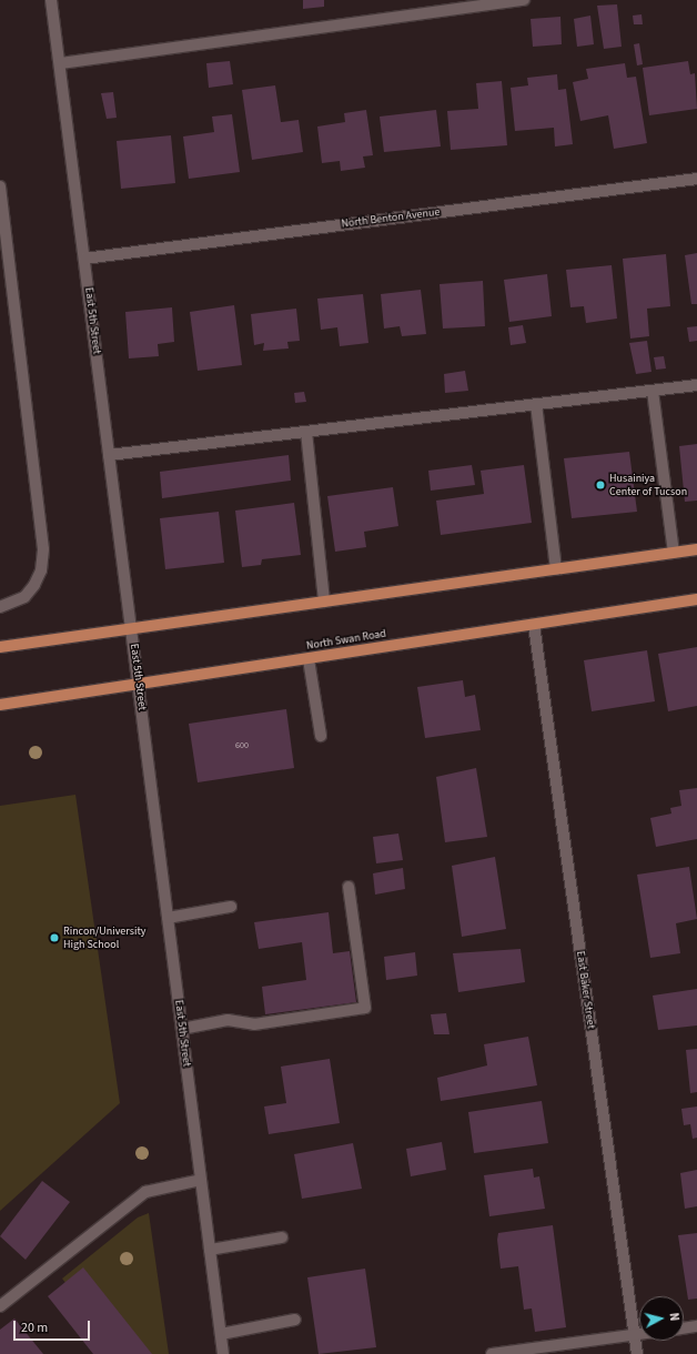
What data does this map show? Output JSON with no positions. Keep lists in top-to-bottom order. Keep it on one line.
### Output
{"streets":{"main road":["North Swan Road"],"street":["North Benton Avenue","East 5th Street","East Baker Street"]},"crossings":[["North Benton Avenue","East 5th Street"],["East 5th Street","North Swan Road"],["North Swan Road","East Baker Street"]],"places":["Husainiya Center of Tucson","Rincon/University High School"],"house_numbers":["600"],"scale_bar":"20 m","north":"right"}
